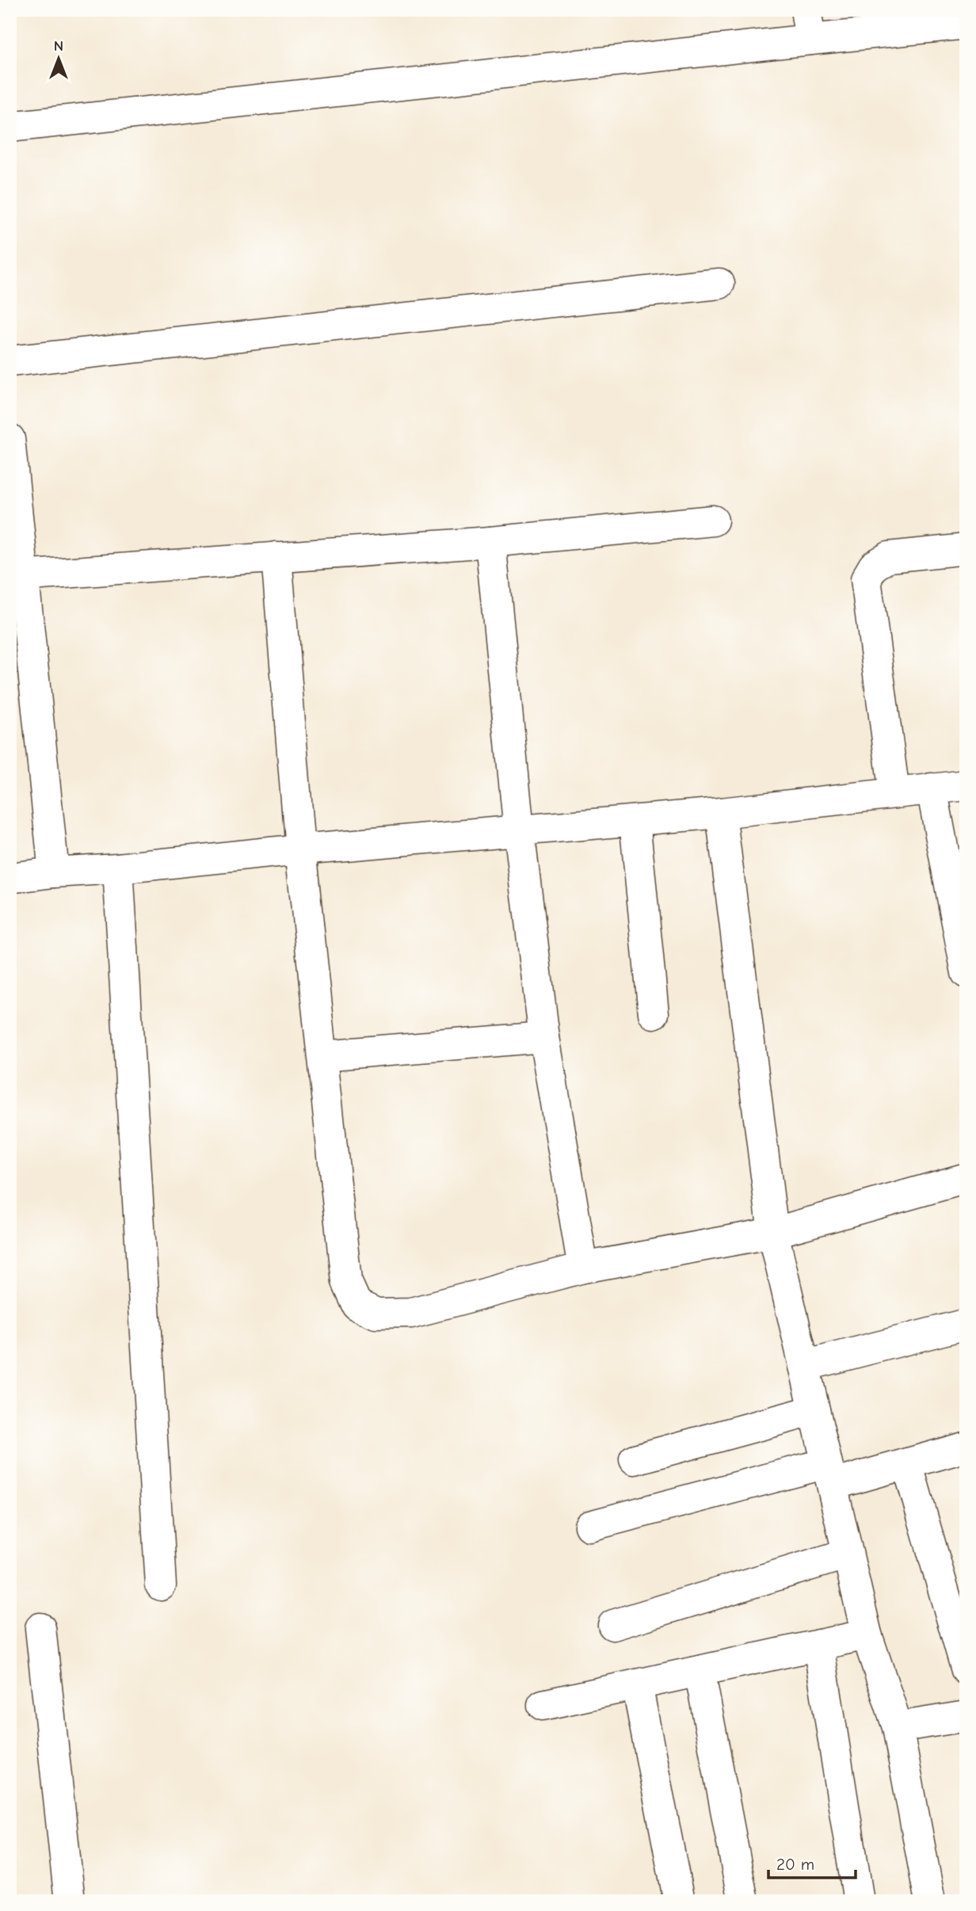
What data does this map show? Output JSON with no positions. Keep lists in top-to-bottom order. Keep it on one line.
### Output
{"scale_bar":"20 m","north":"top"}
